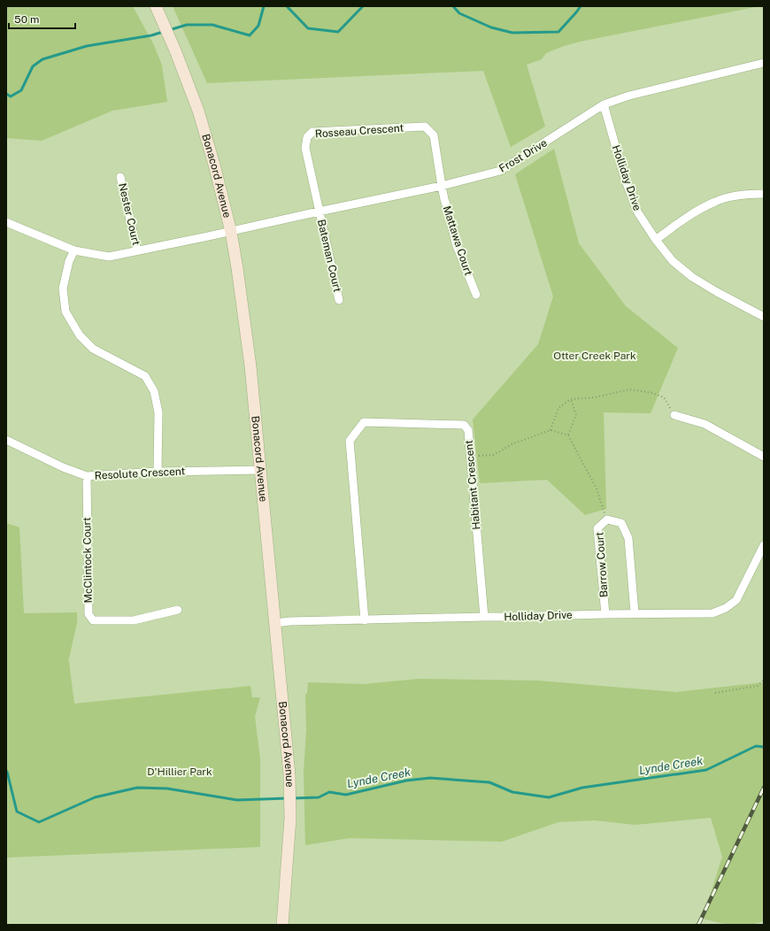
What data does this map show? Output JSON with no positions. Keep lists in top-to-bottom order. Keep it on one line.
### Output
{"streets":{"street":["Rosseau Crescent","Frost Drive","Bonacord Avenue","Holliday Drive","Nester Court","Mattawa Court","Bateman Court","Resolute Crescent","Habitant Crescent","McClintock Court","Barrow Court"]},"crossings":[["Rosseau Crescent","Frost Drive"],["Rosseau Crescent","Mattawa Court"],["Rosseau Crescent","Bateman Court"],["Frost Drive","Bonacord Avenue"],["Frost Drive","Holliday Drive"],["Frost Drive","Mattawa Court"],["Frost Drive","Bateman Court"],["Bonacord Avenue","Holliday Drive"],["Bonacord Avenue","Resolute Crescent"],["Holliday Drive","Habitant Crescent"],["Holliday Drive","Barrow Court"],["Resolute Crescent","McClintock Court"]],"water":["Lynde Creek"],"parks":["Otter Creek Park","D'Hillier Park"],"scale_bar":"50 m"}
